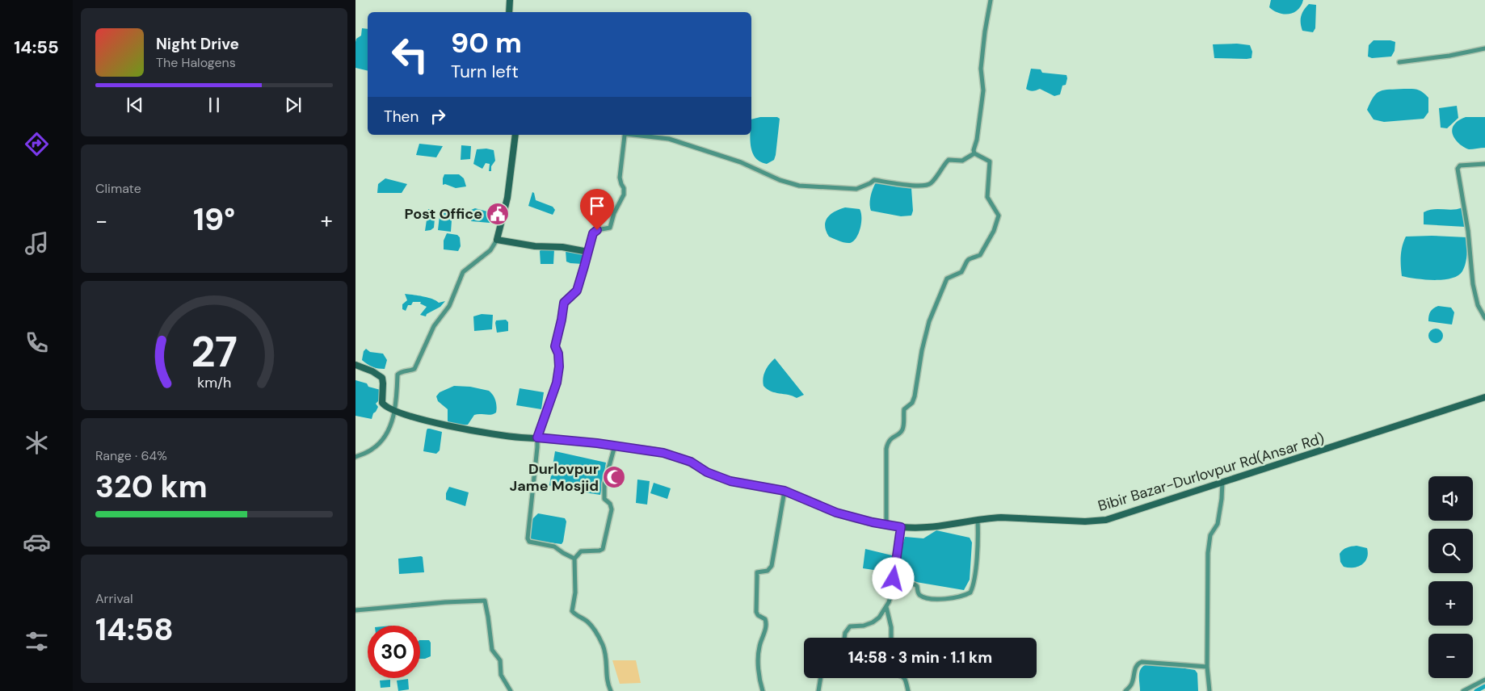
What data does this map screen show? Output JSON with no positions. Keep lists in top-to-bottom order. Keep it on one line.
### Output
{"streets":{"street":["Bibir Bazar-Durlovpur Rd(Ansar Rd)"]},"places":{"public building":["Post Office"],"mosque":["Durlovpur Jame Mosjid"]},"page":{"tabs":"14:55","turn":["90 m","Turn left"],"song":["Night Drive","The Halogens"],"then":"Then","tile":["Climate",["Range · 64%","320 km"],["Arrival","14:58"]],"heat":["−","19°","+"],"map_buttons":["+","−"],"limit":"30","trip":"14:58 · 3 min · 1.1 km","gauge":["27","km/h"]}}
